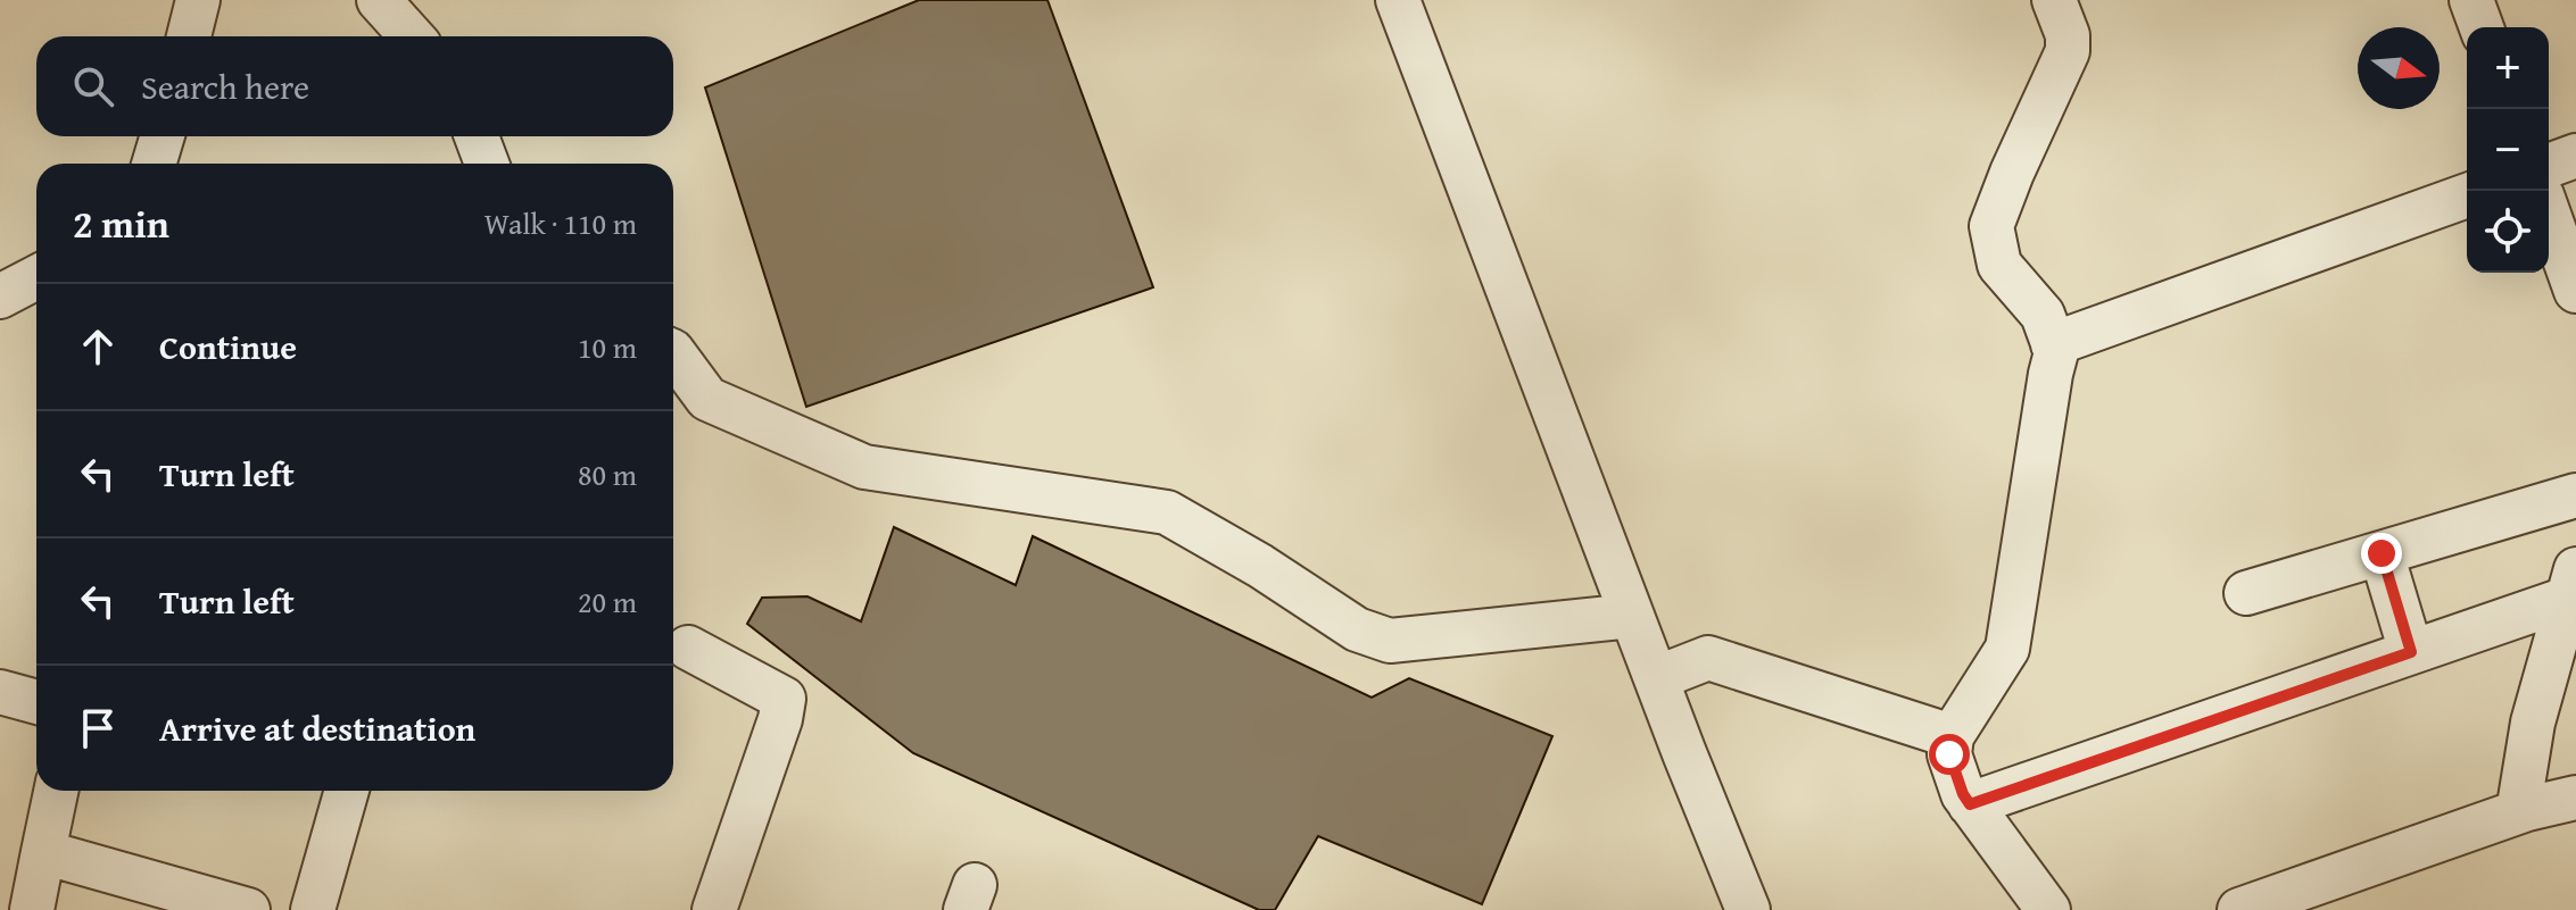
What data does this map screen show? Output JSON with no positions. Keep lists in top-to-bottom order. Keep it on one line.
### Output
{"north":"right","page":{"map_buttons":["+","−"],"search":"Search here","heading":["2 min","Walk · 110 m"],"list":[["Continue","10 m"],["Turn left","80 m"],["Turn left","20 m"],"Arrive at destination"]}}
